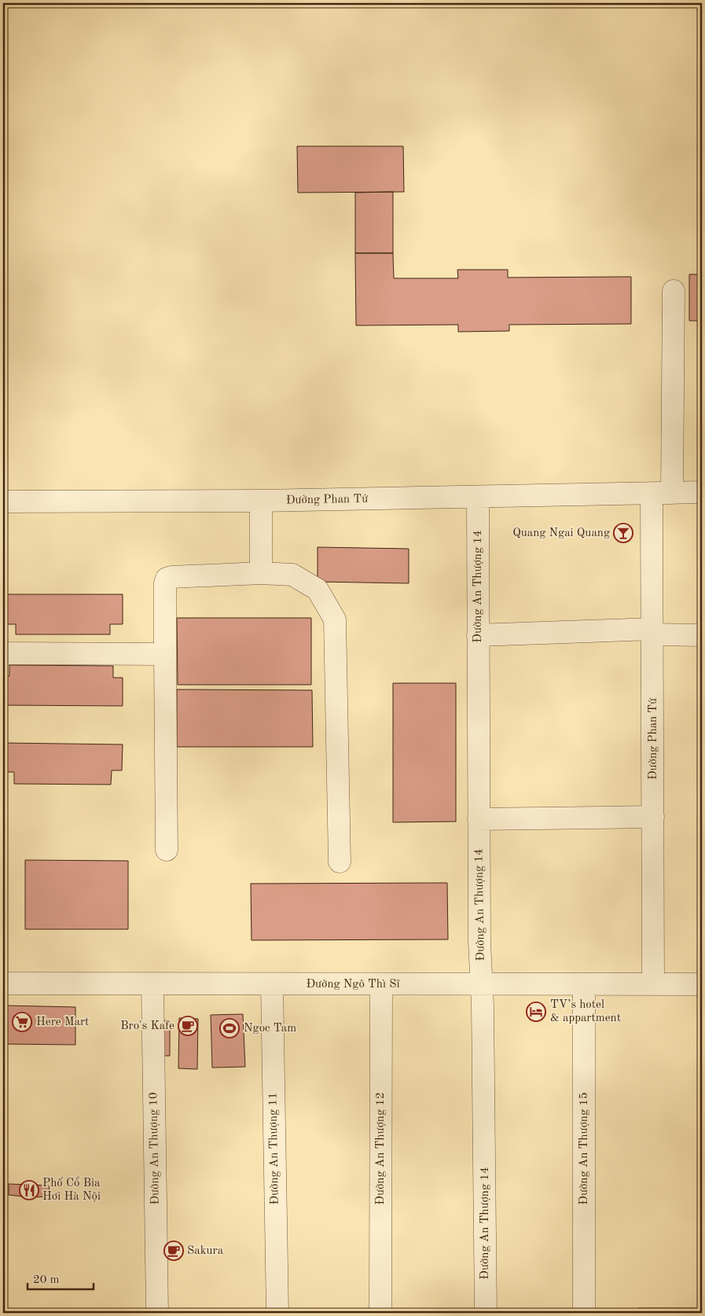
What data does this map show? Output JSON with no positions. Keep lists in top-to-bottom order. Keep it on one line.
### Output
{"streets":{"street":["Đường Phan Tứ","Đường An Thượng 14","Đường Ngô Thì Sĩ","Đường An Thượng 10","Đường An Thượng 11","Đường An Thượng 12","Đường An Thượng 15"]},"crossings":[["Đường Phan Tứ","Đường An Thượng 14"],["Đường Phan Tứ","Đường Ngô Thì Sĩ"],["Đường An Thượng 14","Đường Ngô Thì Sĩ"],["Đường Ngô Thì Sĩ","Đường An Thượng 10"],["Đường Ngô Thì Sĩ","Đường An Thượng 11"],["Đường Ngô Thì Sĩ","Đường An Thượng 12"],["Đường Ngô Thì Sĩ","Đường An Thượng 15"]],"places":{"bar":["Quang Ngai Quang"],"hotel":["TV’s hotel & appartment"],"supermarket":["Here Mart"],"cafe":["Bro's Kafe","Sakura"],"sports":["Ngoc Tam"],"restaurant":["Phố Cổ Bia Hơi Hà Nội"]},"scale_bar":"20 m"}
